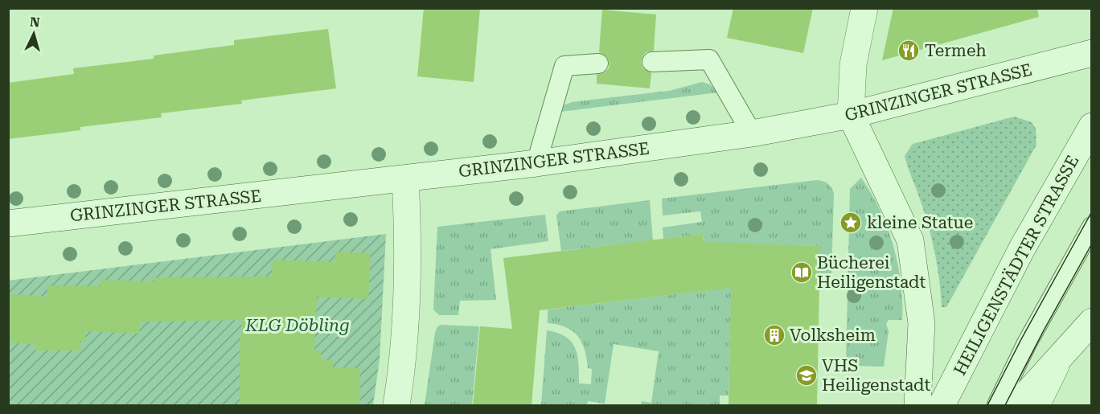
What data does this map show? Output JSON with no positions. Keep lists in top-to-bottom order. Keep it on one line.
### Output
{"streets":{"street":["GRINZINGER STRASSE","HEILIGENSTÄDTER STRASSE"]},"parks":["KLG Döbling"],"places":{"restaurant":["Termeh"],"place":["kleine Statue"],"library":["Bücherei Heiligenstadt"],"building":["Volksheim"],"school or university":["VHS Heiligenstadt"]},"north":"top"}
